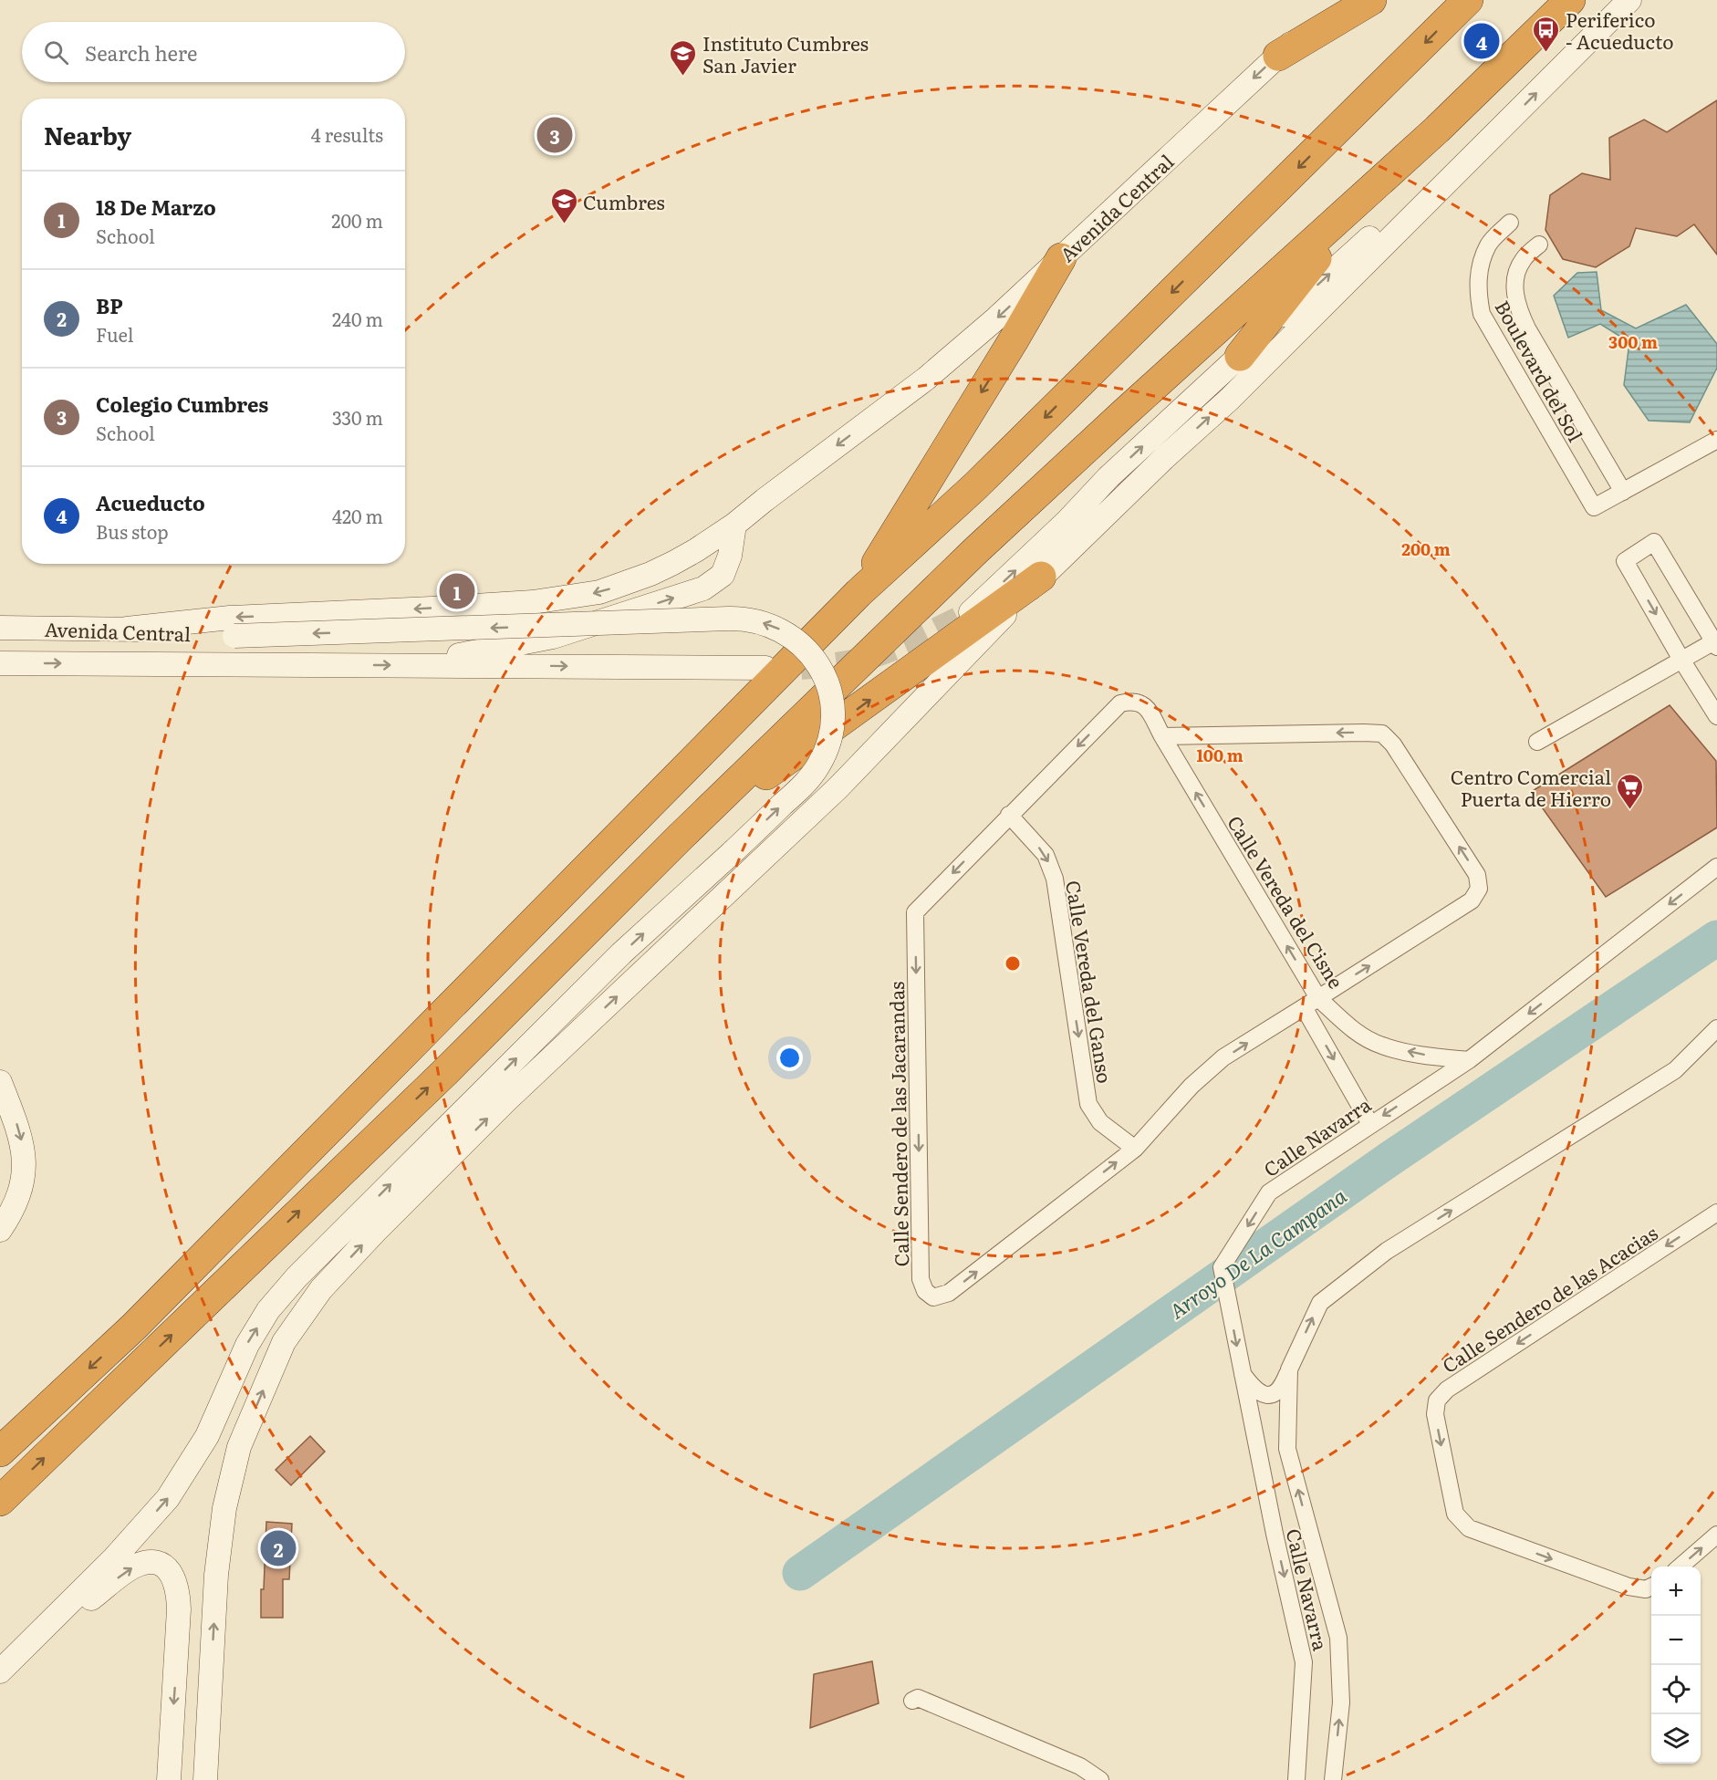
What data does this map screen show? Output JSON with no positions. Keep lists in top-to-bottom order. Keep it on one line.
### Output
{"streets":{"main road":["Avenida Central"],"street":["Boulevard del Sol","Calle Vereda del Cisne","Calle Vereda del Ganso","Calle Sendero de las Jacarandas","Calle Navarra","Calle Sendero de las Acacias"]},"crossings":[["Calle Vereda del Cisne","Calle Sendero de las Jacarandas"],["Calle Vereda del Cisne","Calle Navarra"],["Calle Vereda del Ganso","Calle Sendero de las Jacarandas"]],"one_way":["Calle Vereda del Cisne","Calle Vereda del Ganso"],"water":["Arroyo De La Campana"],"places":{"bus stop":["Periferico - Acueducto"],"school or university":["Instituto Cumbres San Javier","Cumbres"],"supermarket":["Centro Comercial Puerta de Hierro"]},"page":{"pins":["4","3","1","2"],"search":"Search here","heading":["Nearby","4 results"],"list":[{"mark":"1","name":"18 De Marzo","note":"School","value":"200 m"},{"mark":"2","name":"BP","note":"Fuel","value":"240 m"},{"mark":"3","name":"Colegio Cumbres","note":"School","value":"330 m"},{"mark":"4","name":"Acueducto","note":"Bus stop","value":"420 m"}],"map_buttons":["+","−"]},"rings":["300 m","200 m","100 m"]}
